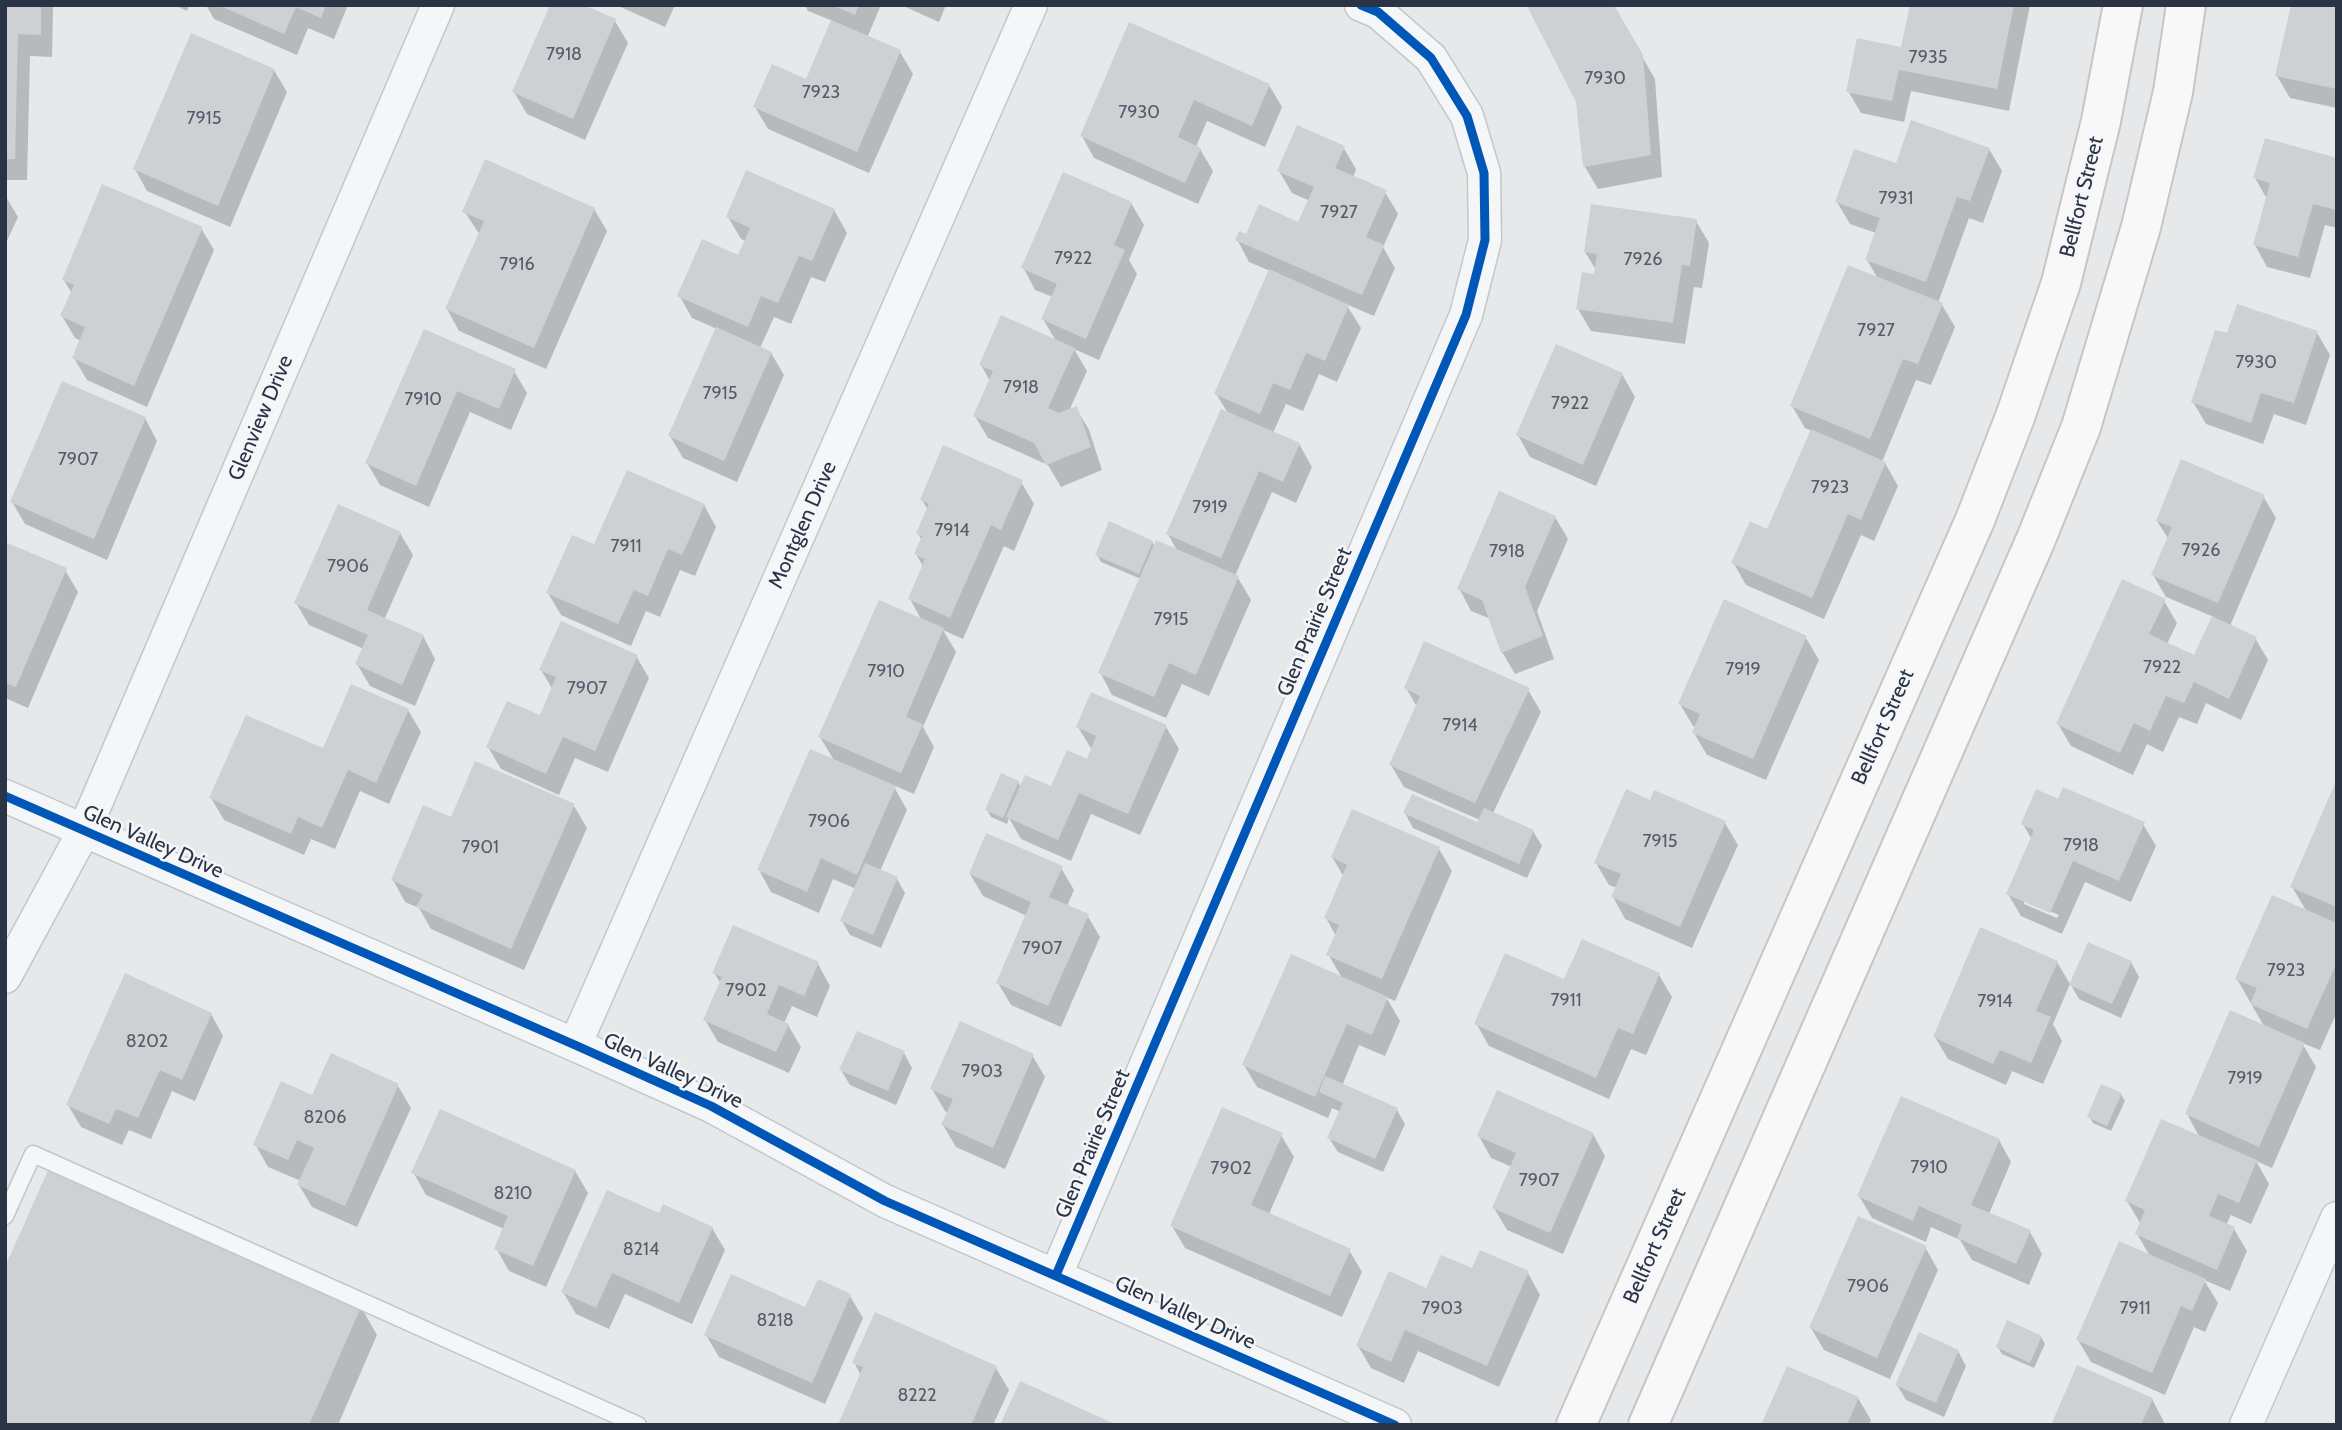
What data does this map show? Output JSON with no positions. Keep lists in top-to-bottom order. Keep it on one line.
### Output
{"streets":{"main road":["Bellfort Street"],"street":["Glenview Drive","Montglen Drive","Glen Prairie Street","Glen Valley Drive"]},"crossings":[["Glenview Drive","Glen Valley Drive"],["Montglen Drive","Glen Valley Drive"],["Glen Prairie Street","Glen Valley Drive"]],"house_numbers":["7918","7935","7930","7923","7930","7915","7931","7927","7922","7926","7916","7927","7930","7918","7915","7910","7922","7907","7923","7919","7914","7911","7926","7918","7906","7915","7922","7919","7910","7907","7914","7906","7915","7918","7901","7907","7923","7902","7911","7914","8202","7903","7919","8206","7910","7902","7907","8210","8214","7906","7903","7911","8218","8222"]}
